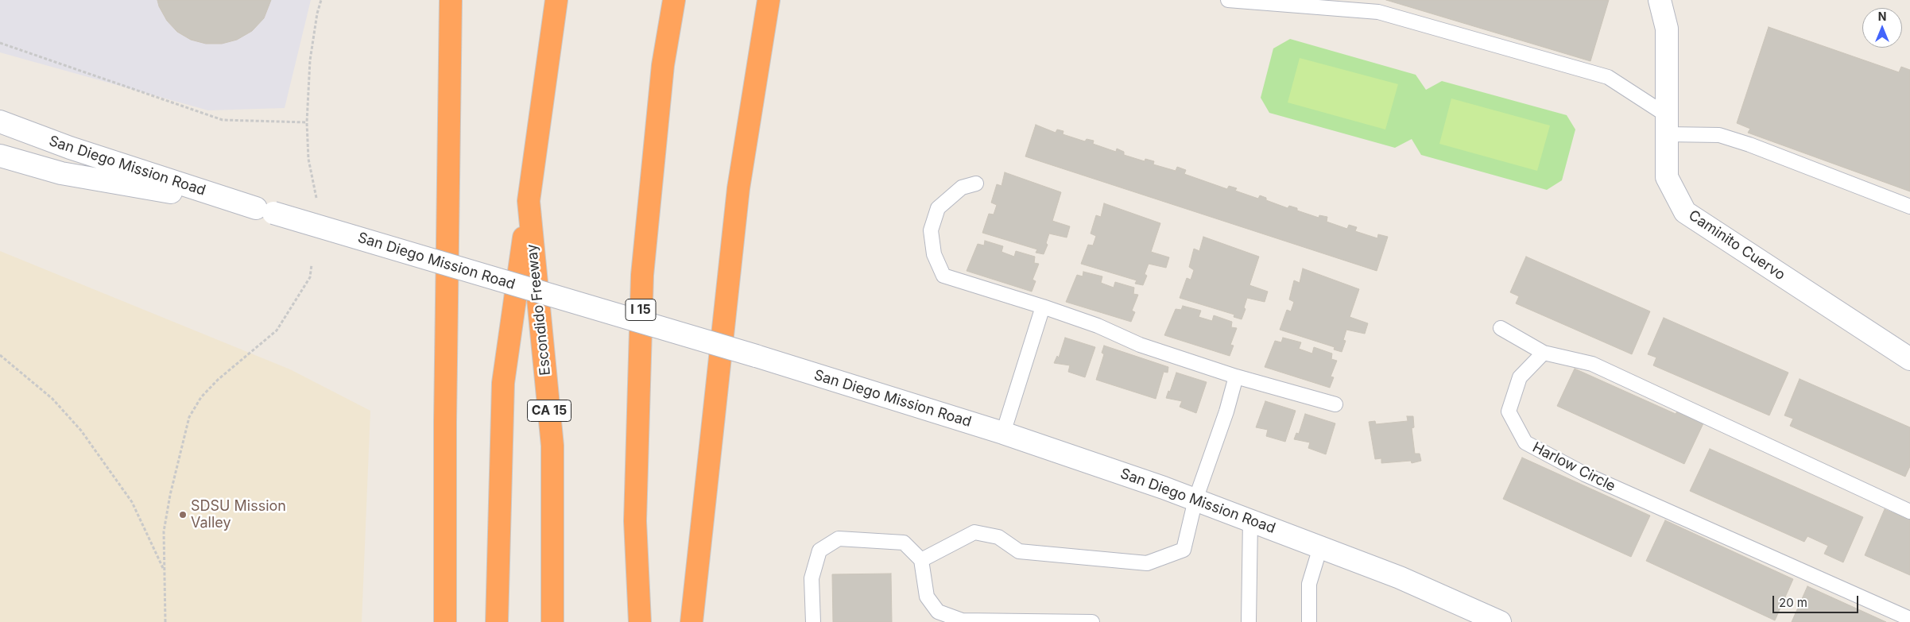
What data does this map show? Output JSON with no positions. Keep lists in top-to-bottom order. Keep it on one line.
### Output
{"streets":{"highway":["Escondido Freeway","I 15","CA 15"],"main road":["San Diego Mission Road","Caminito Cuervo"],"lane":["Harlow Circle"]},"places":["SDSU Mission Valley"],"scale_bar":"20 m","north":"top"}
